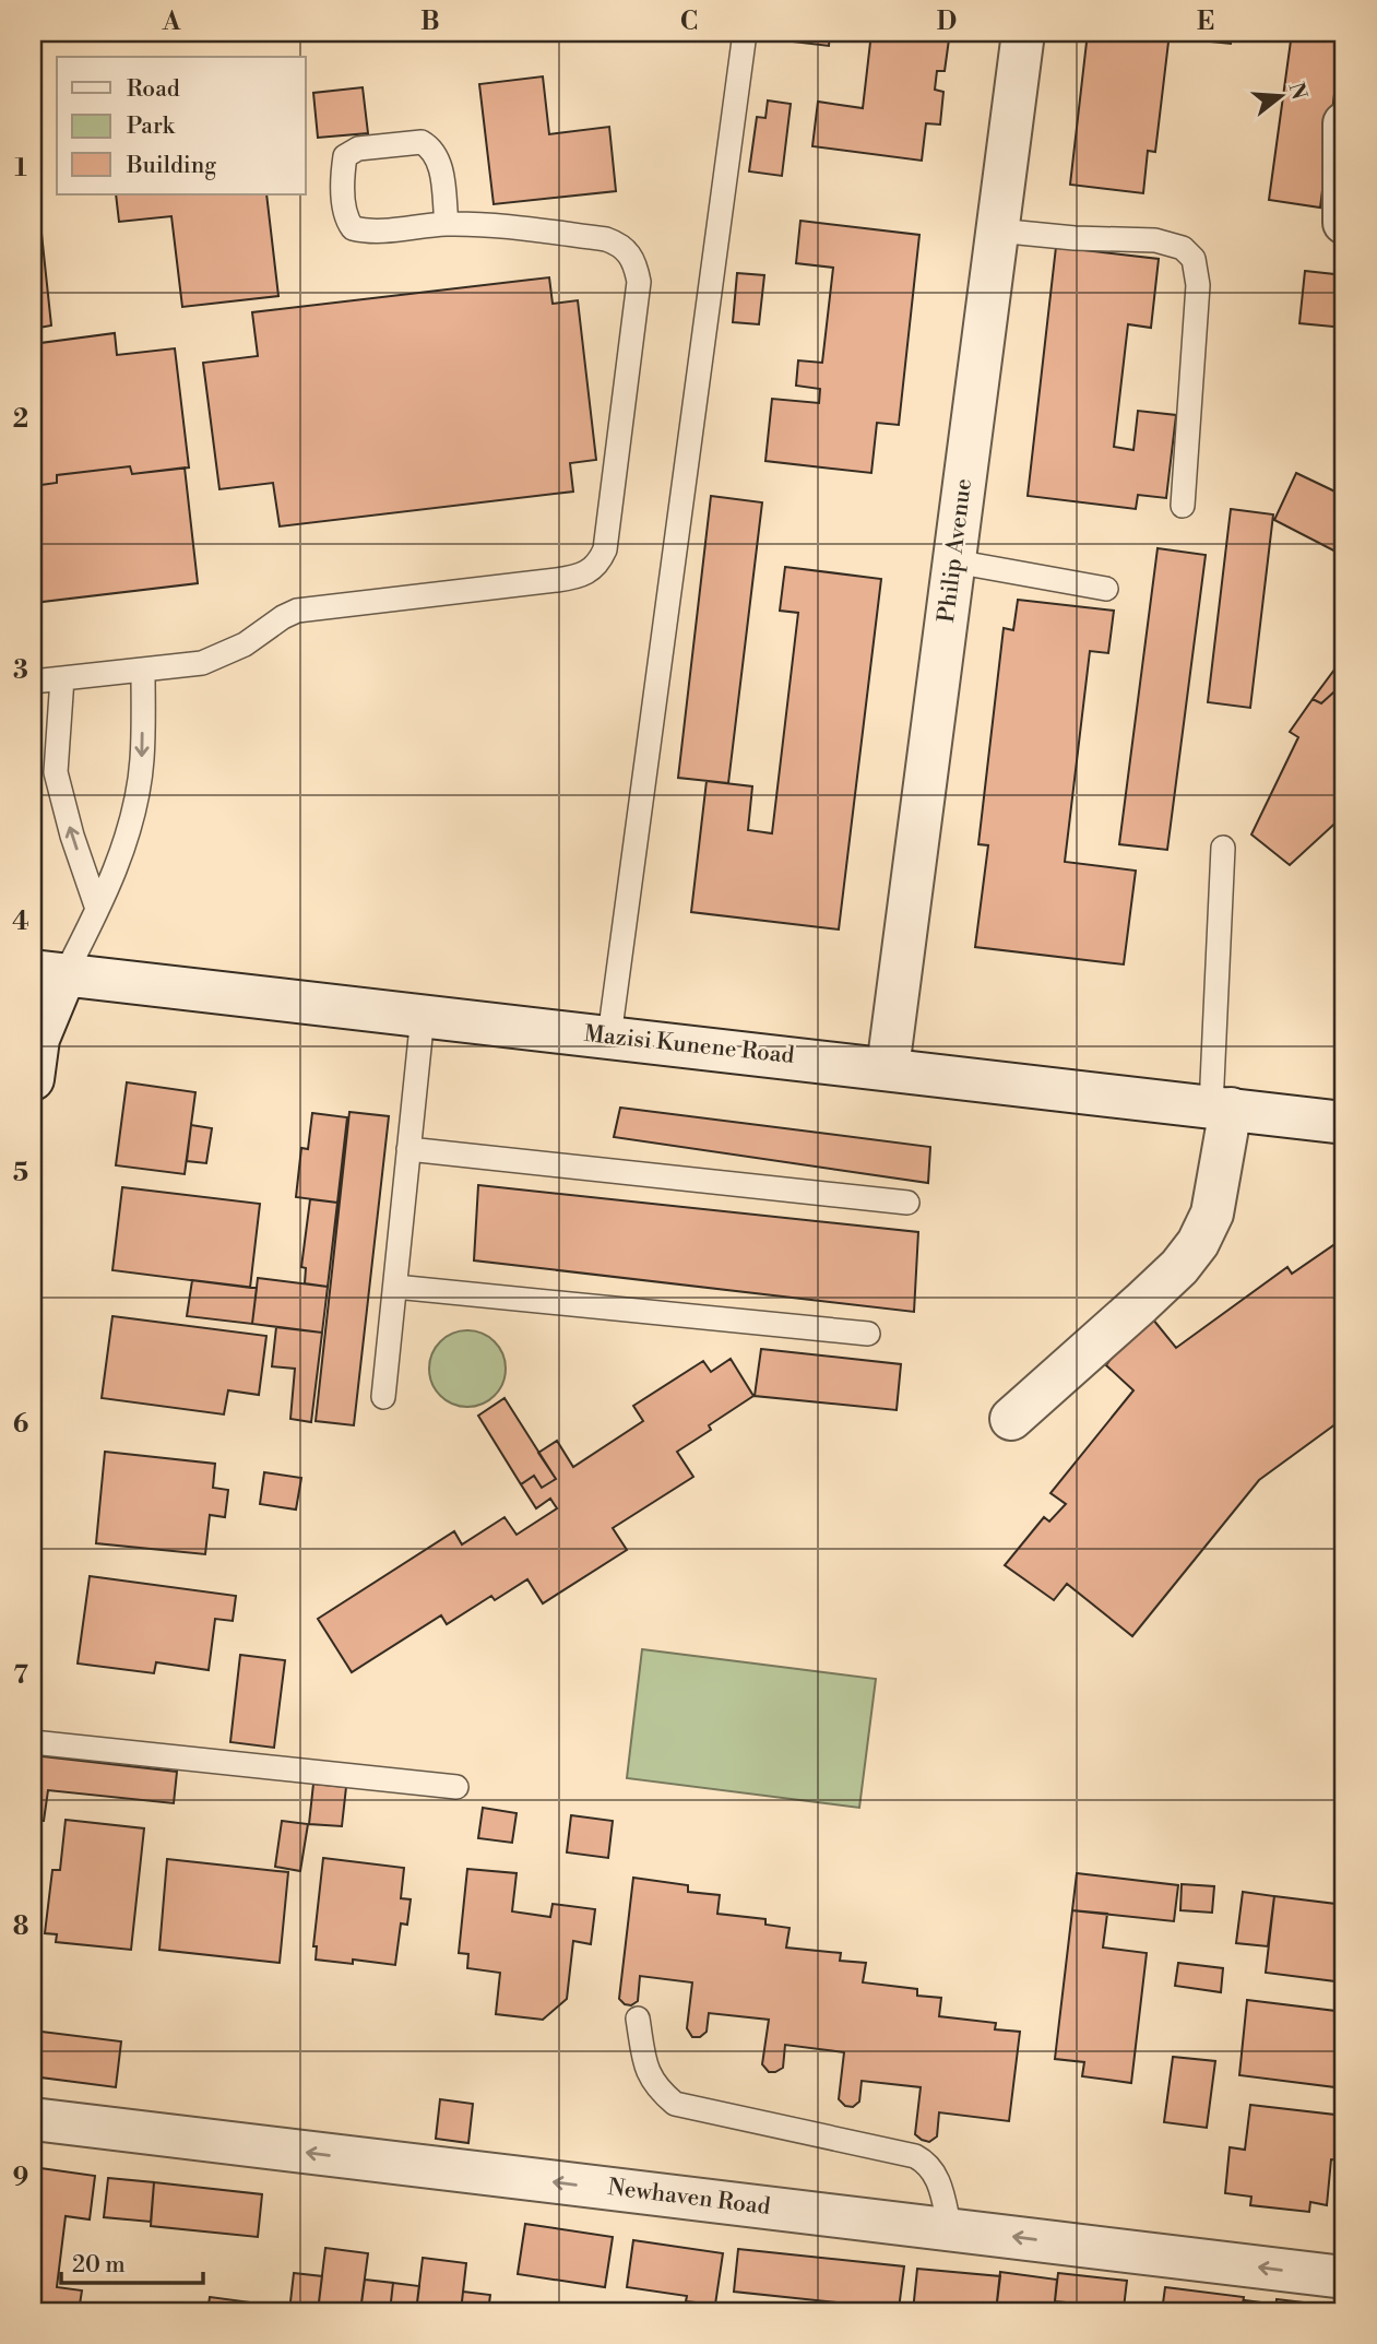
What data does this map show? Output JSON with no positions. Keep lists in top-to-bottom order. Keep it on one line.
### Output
{"streets":{"street":["Philip Avenue","Mazisi Kunene Road","Newhaven Road"]},"crossings":[["Philip Avenue","Mazisi Kunene Road"]],"one_way":["Newhaven Road"],"legend":["Road","Park","Building"],"scale_bar":"20 m","north":"right","grid":{"columns":["A","B","C","D","E"],"rows":["1","2","3","4","5","6","7","8","9"]}}
